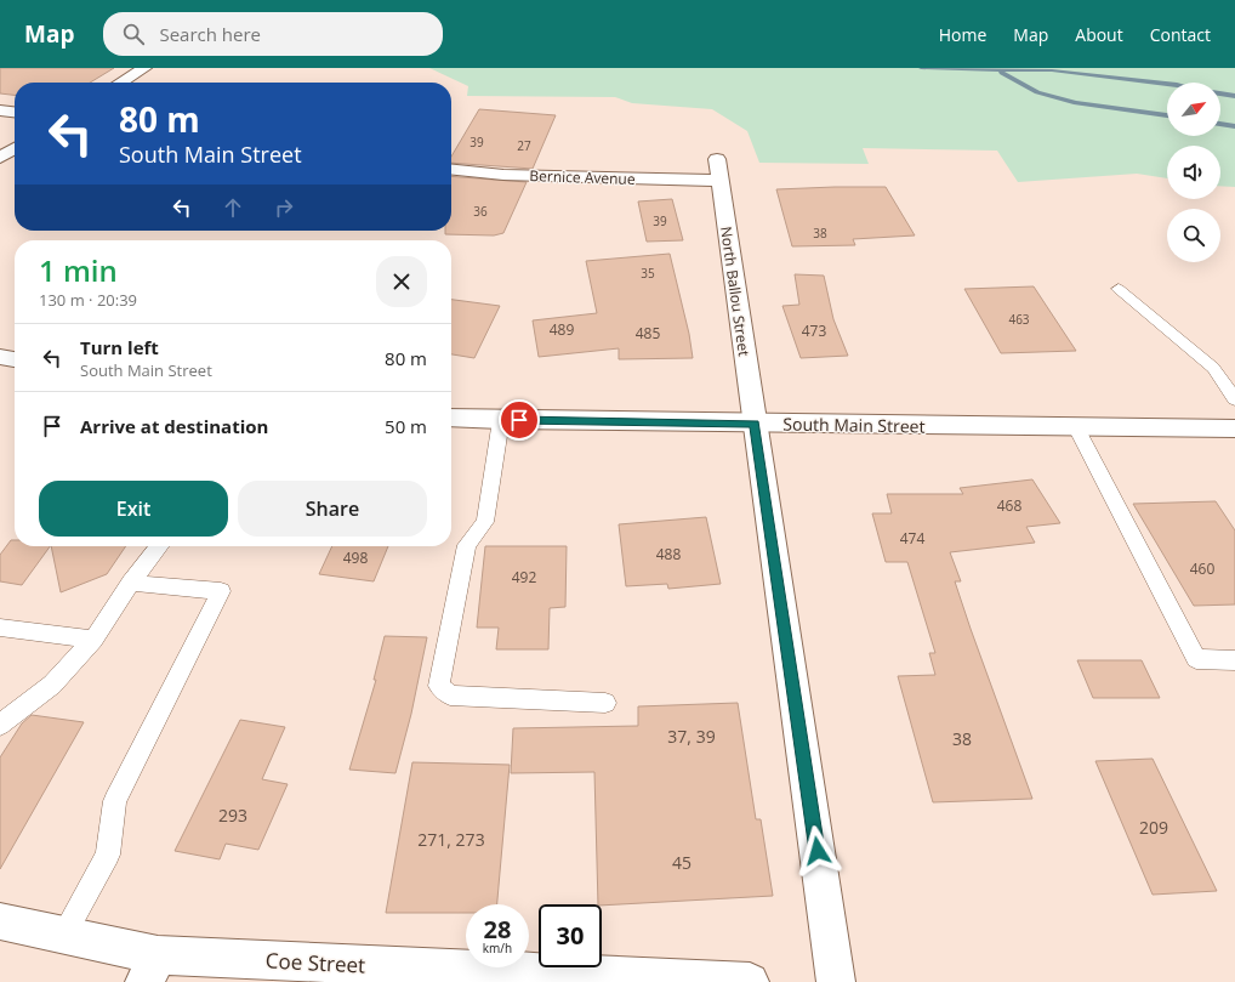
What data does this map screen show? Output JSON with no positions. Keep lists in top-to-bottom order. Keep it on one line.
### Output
{"streets":{"street":["Bernice Avenue","North Ballou Street","South Main Street","Coe Street"]},"crossings":[["Bernice Avenue","North Ballou Street"],["North Ballou Street","South Main Street"]],"house_numbers":["39","27","36","39","38","35","463","489","473","485","468","474","488","498","460","492","37, 39","38","293","209","271, 273","45"],"north":"top right","page":{"header":"Map","search":"Search here","nav":["Home","Map","About","Contact"],"turn":["80 m","South Main Street"],"heading":["1 min","130 m · 20:39"],"list":[{"name":"Turn left","note":"South Main Street","value":"80 m"},{"name":"Arrive at destination","value":"50 m"}],"buttons":["Exit","Share"],"speed":"28 km/h","limit":"30"}}
